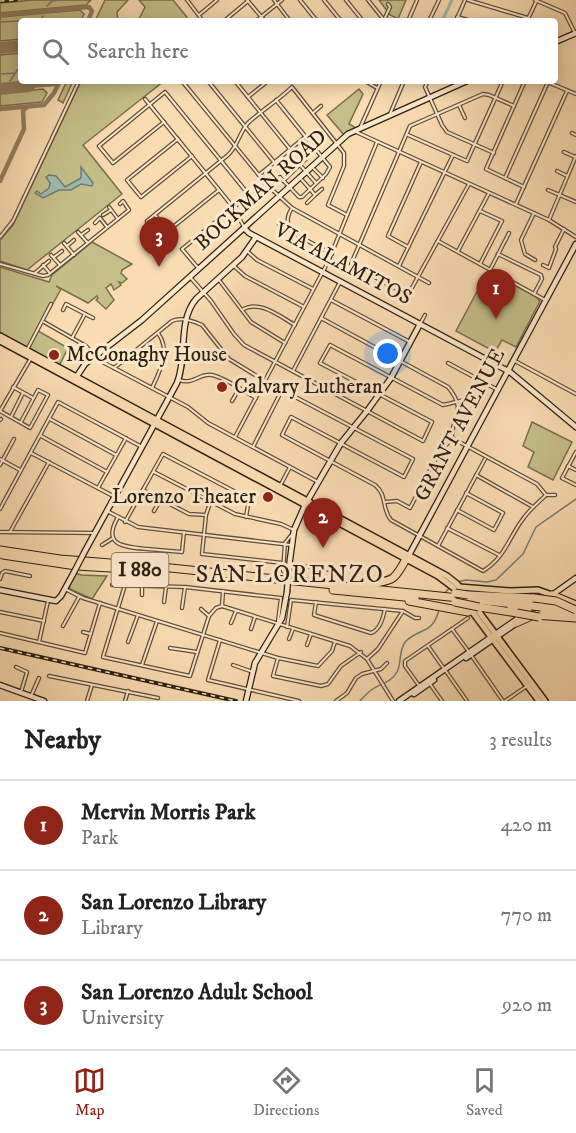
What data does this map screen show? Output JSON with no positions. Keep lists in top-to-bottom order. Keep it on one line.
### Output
{"streets":{"highway":["I 880"],"street":["BOCKMAN ROAD","VIA ALAMITOS","GRANT AVENUE"]},"crossings":[["BOCKMAN ROAD","VIA ALAMITOS"],["VIA ALAMITOS","GRANT AVENUE"]],"districts":["SAN LORENZO"],"places":["McConaghy House","Calvary Lutheran","Lorenzo Theater"],"page":{"search":"Search here","pins":["3","1","2"],"heading":["Nearby","3 results"],"list":[{"mark":"1","name":"Mervin Morris Park","note":"Park","value":"420 m"},{"mark":"2","name":"San Lorenzo Library","note":"Library","value":"770 m"},{"mark":"3","name":"San Lorenzo Adult School","note":"University","value":"920 m"}],"nav":["Map","Directions","Saved"]}}
